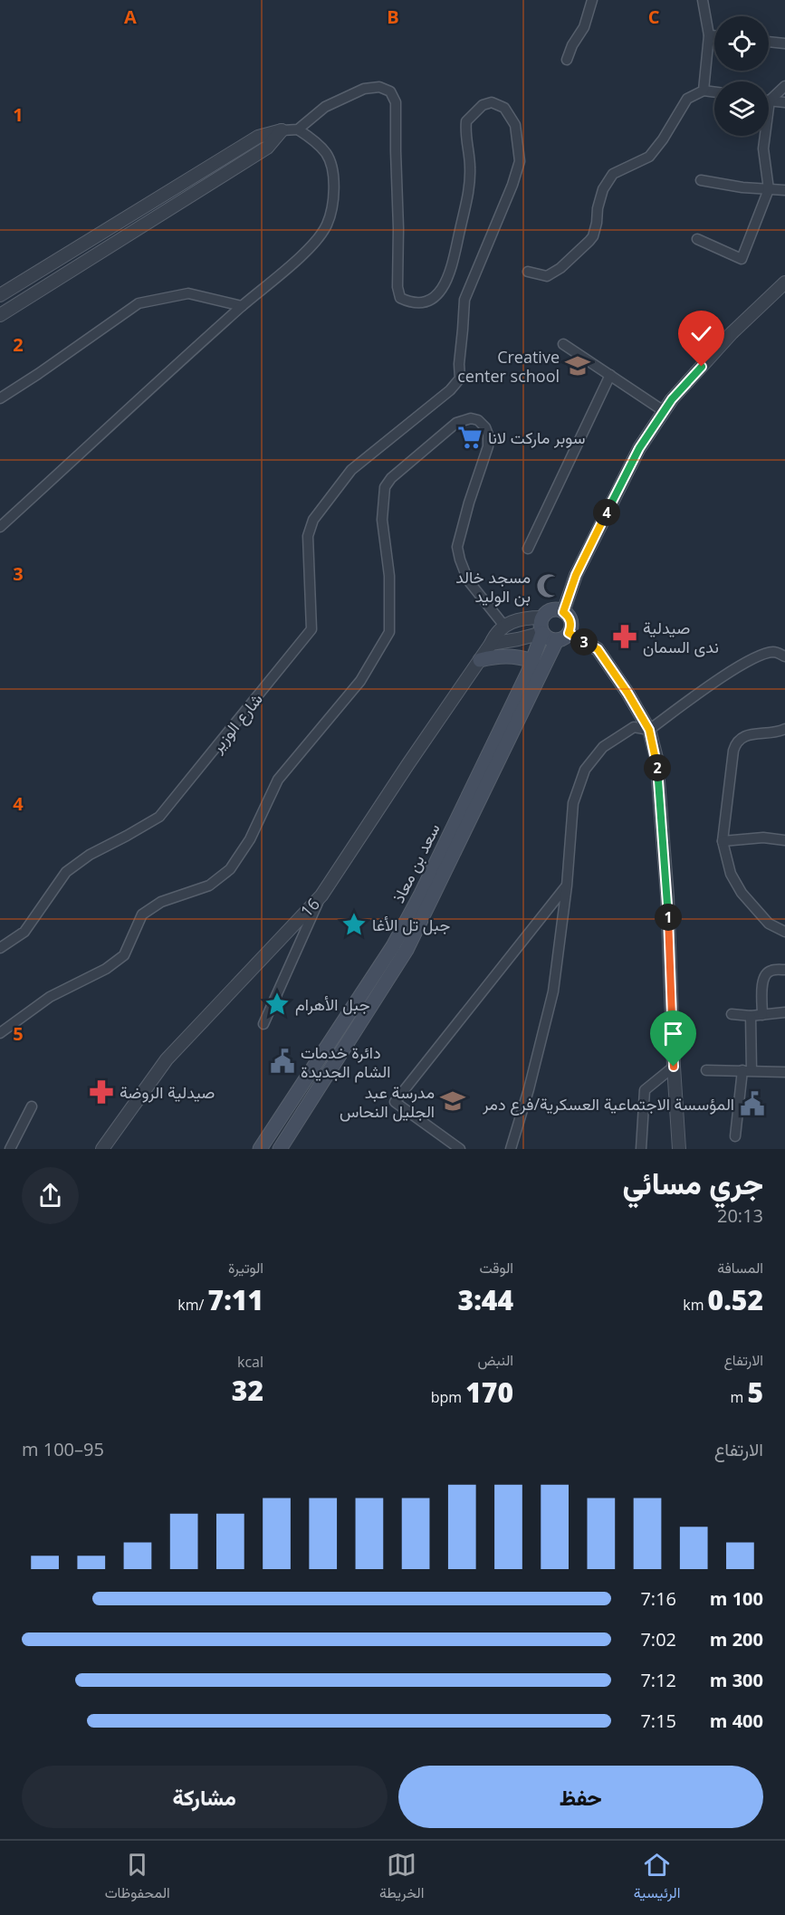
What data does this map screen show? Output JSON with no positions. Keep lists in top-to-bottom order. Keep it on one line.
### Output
{"streets":{"main road":["سعد بن معاذ"],"street":["شارع الوزير","16"]},"places":{"school or university":["Creative center school","مدرسة عبد الجليل النحاس"],"supermarket":["سوبر ماركت لانا"],"mosque":["مسجد خالد بن الوليد"],"pharmacy":["صيدلية ندى السمان","صيدلية الروضة"],"place":["جبل تل الأغا","جبل الأهرام"],"public building":["دائرة خدمات الشام الجديدة","المؤسسة الاجتماعية العسكرية/فرع دمر"]},"page":{"pins":["4","3","2","1"],"heading":["جري مسائي","20:13"],"stats":[["المسافة","0.52 km"],["الوقت","3:44"],["الوتيرة","7:11 /km"],["الارتفاع","5 m"],["النبض","170 bpm"],["kcal","32"]],"chart":["الارتفاع","95–100 m"],"list":[{"name":"100 m","note":"7:16"},{"name":"200 m","note":"7:02"},{"name":"300 m","note":"7:12"},{"name":"400 m","note":"7:15"}],"buttons":["حفظ","مشاركة"],"tabs":["الرئيسية","الخريطة","المحفوظات"]},"grid":{"columns":["A","B","C"],"rows":["1","2","3","4","5"]}}
